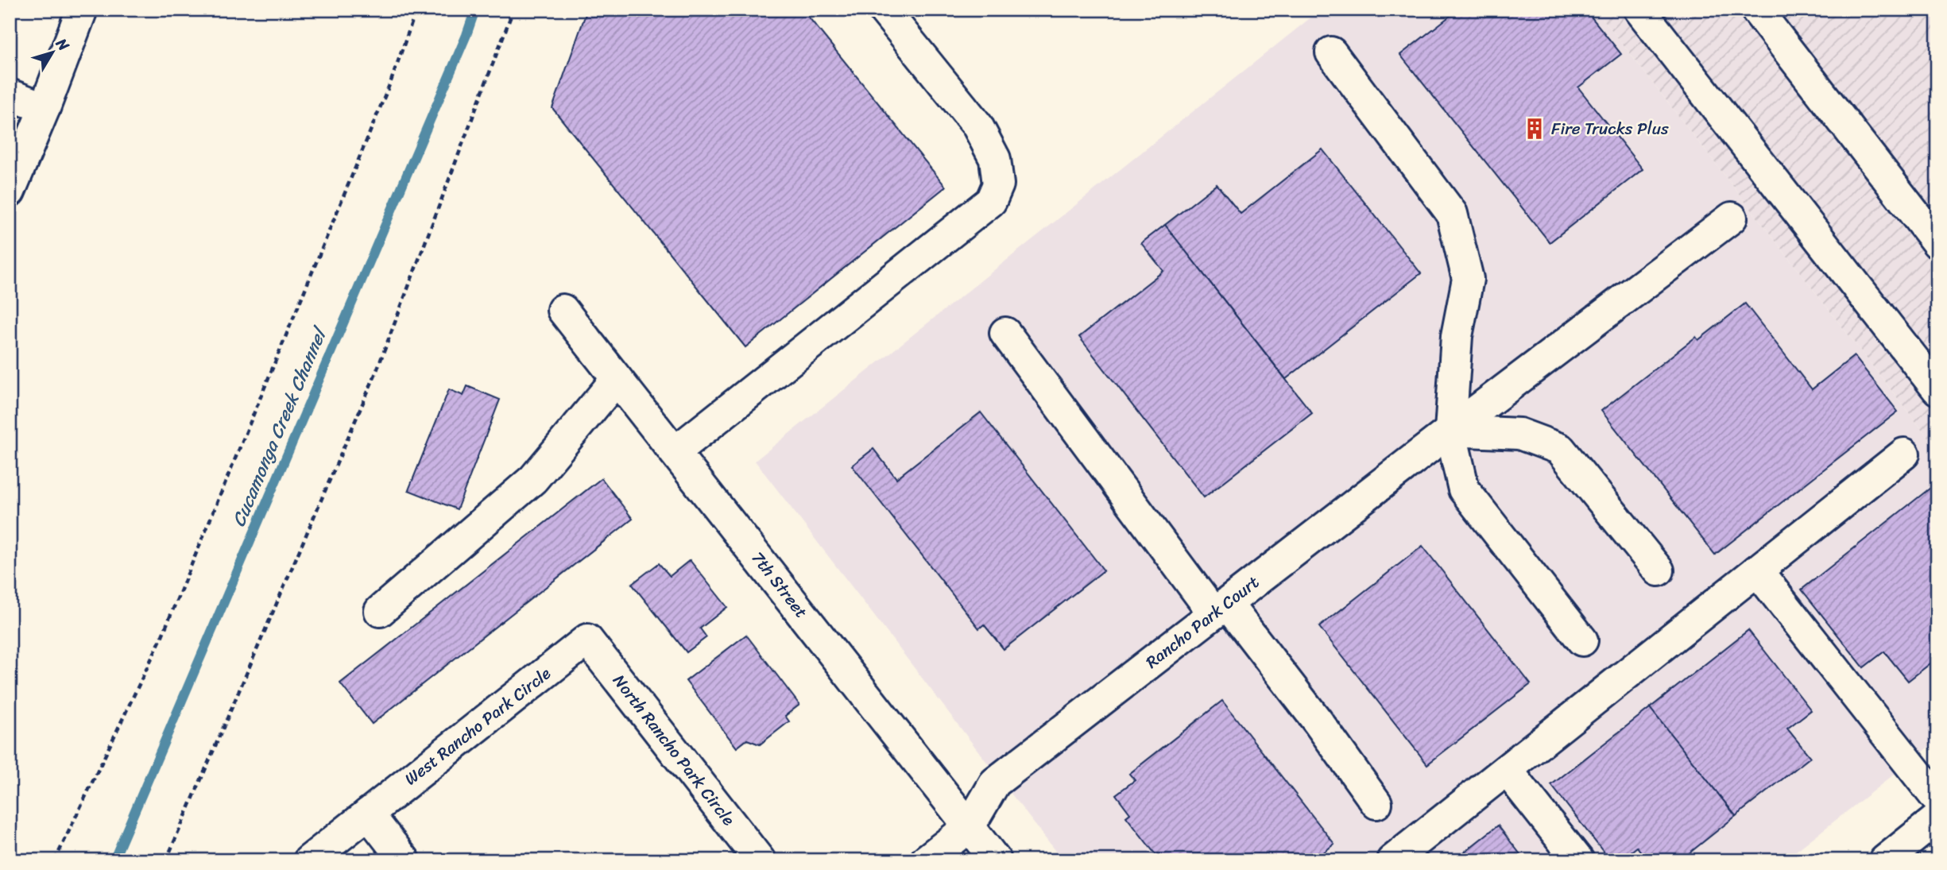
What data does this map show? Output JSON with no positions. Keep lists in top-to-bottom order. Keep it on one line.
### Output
{"streets":{"street":["7th Street","Rancho Park Court","West Rancho Park Circle","North Rancho Park Circle"]},"crossings":[["7th Street","Rancho Park Court"],["West Rancho Park Circle","North Rancho Park Circle"]],"water":["Cucamonga Creek Channel"],"places":{"building":["Fire Trucks Plus"]},"north":"top right"}
